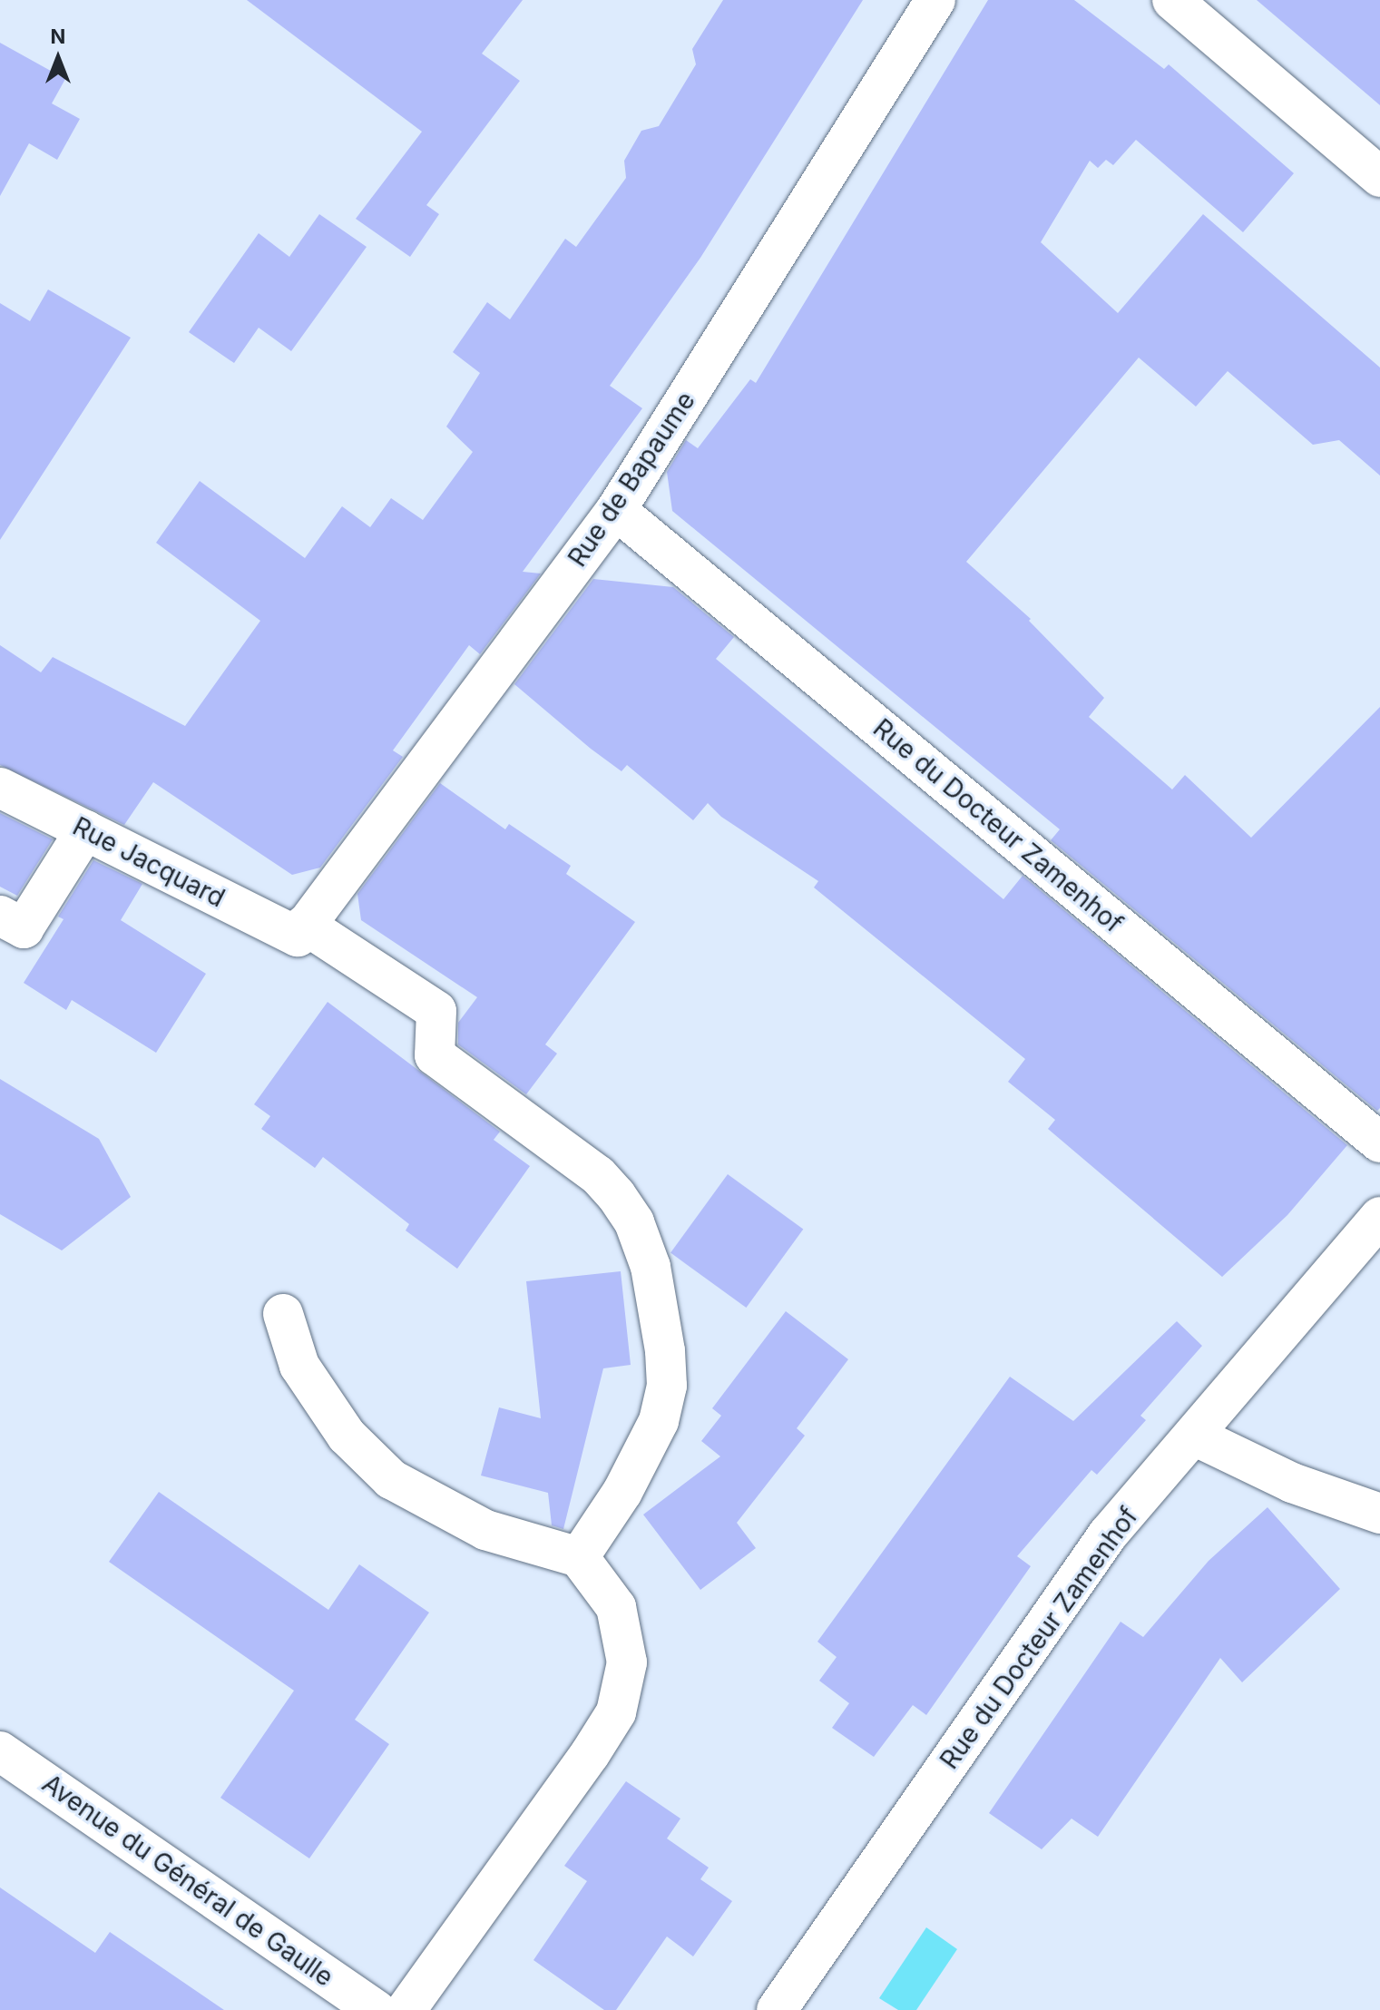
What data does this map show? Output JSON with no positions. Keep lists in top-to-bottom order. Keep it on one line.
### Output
{"streets":{"street":["Rue de Bapaume","Rue du Docteur Zamenhof","Rue Jacquard","Avenue du Général de Gaulle"]},"crossings":[["Rue de Bapaume","Rue du Docteur Zamenhof"],["Rue de Bapaume","Rue Jacquard"]],"north":"top"}
